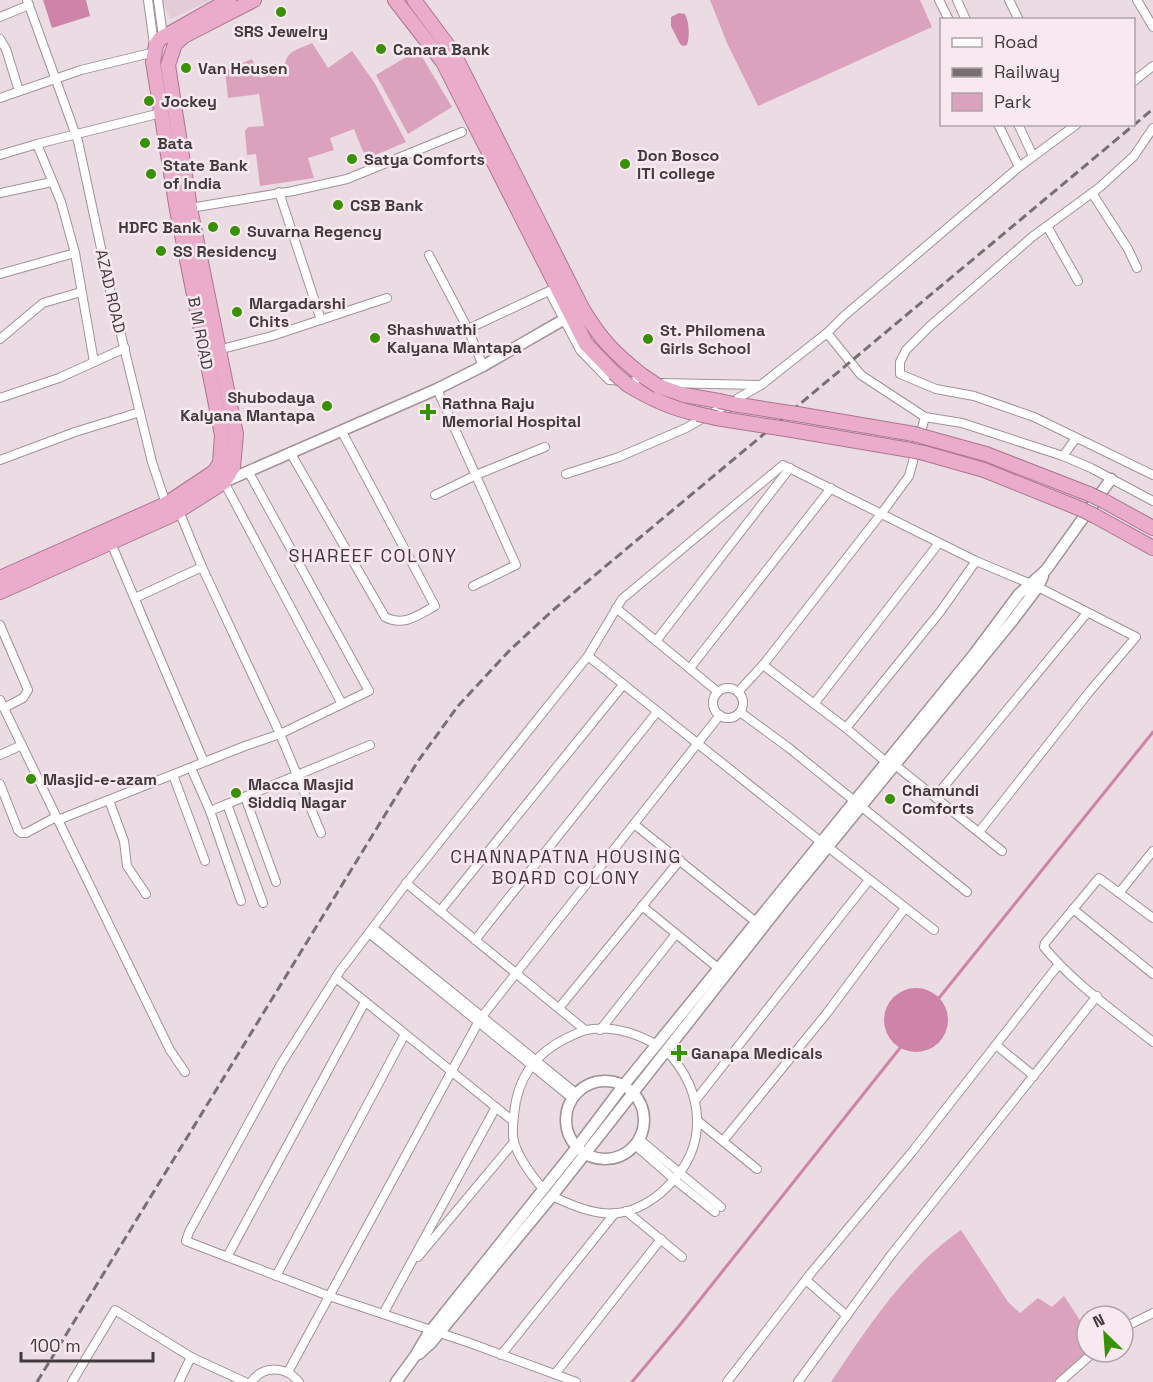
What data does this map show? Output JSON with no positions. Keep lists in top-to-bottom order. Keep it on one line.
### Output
{"streets":{"highway":["B M ROAD"],"street":["AZAD ROAD"]},"crossings":[["AZAD ROAD","B M ROAD"]],"districts":["SHAREEF COLONY","CHANNAPATNA HOUSING BOARD COLONY"],"places":{"other":["SRS Jewelry","Canara Bank","Van Heusen","Jockey","Bata","Satya Comforts","Don Bosco ITI college","State Bank of India","CSB Bank","HDFC Bank","Suvarna Regency","SS Residency","Margadarshi Chits","Shashwathi Kalyana Mantapa","St. Philomena Girls School","Shubodaya Kalyana Mantapa","Masjid-e-azam","Macca Masjid Siddiq Nagar","Chamundi Comforts"],"health":["Rathna Raju Memorial Hospital","Ganapa Medicals"]},"legend":["Road","Railway","Park"],"scale_bar":"100 m","north":"top left"}
